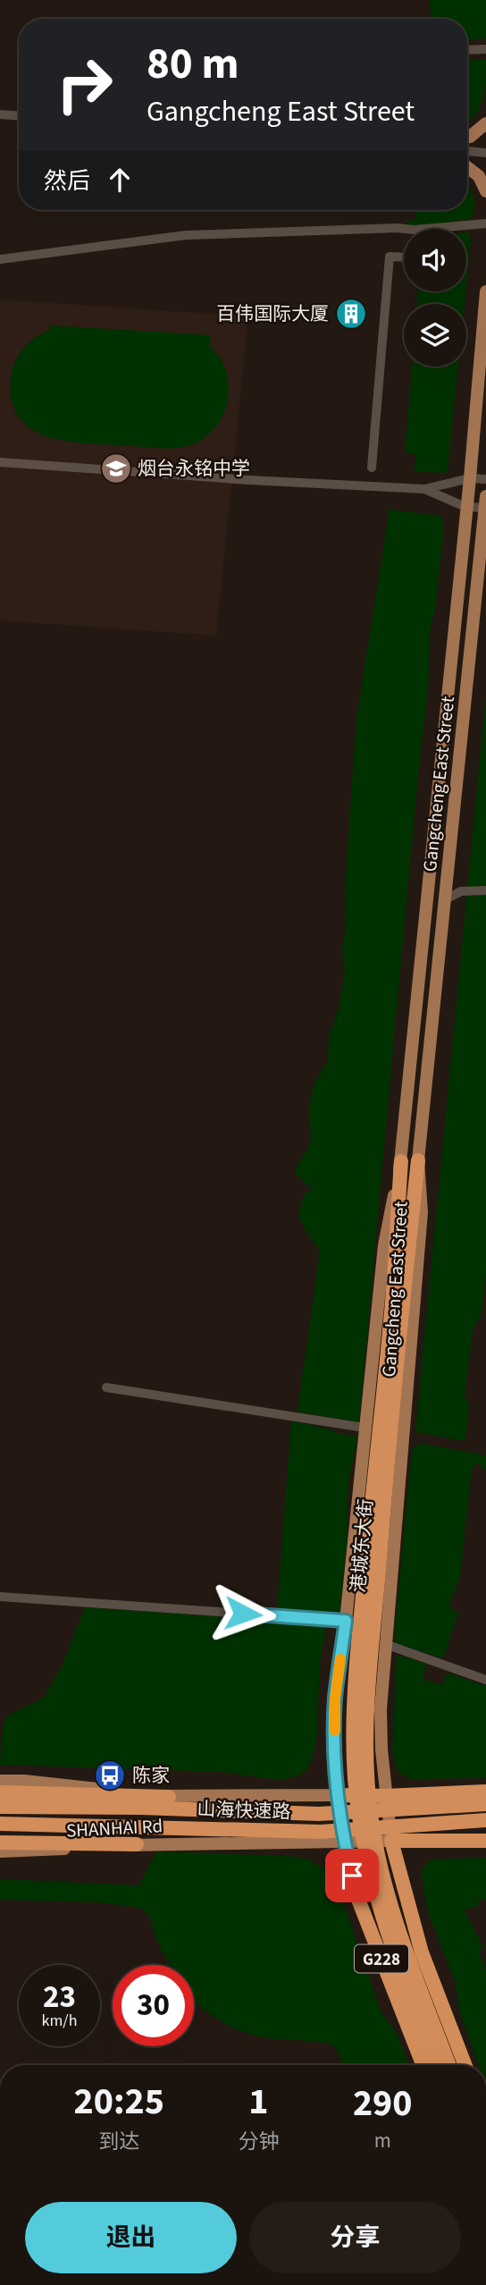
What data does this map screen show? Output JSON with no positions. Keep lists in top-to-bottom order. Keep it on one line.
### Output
{"streets":{"highway":["Gangcheng East Street","港城东大街","山海快速路","G228"],"main road":["SHANHAI Rd"]},"crossings":[["Gangcheng East Street","港城东大街"],["Gangcheng East Street","SHANHAI Rd"],["SHANHAI Rd","G228"]],"places":{"building":["百伟国际大厦"],"school or university":["烟台永铭中学"],"bus stop":["陈家"]},"page":{"turn":["80 m","Gangcheng East Street"],"then":"然后","speed":"23 km/h","limit":"30","eta":["20:25","到达","1","分钟","290","m"],"buttons":["退出","分享"]}}
